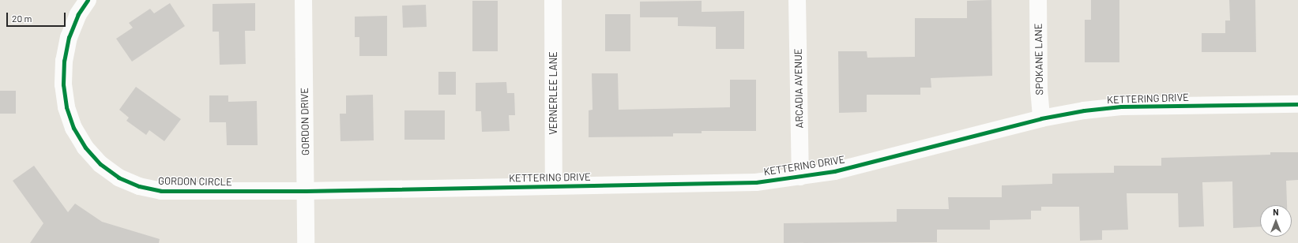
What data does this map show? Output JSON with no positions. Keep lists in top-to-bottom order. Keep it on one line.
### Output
{"streets":{"street":["SPOKANE LANE","ARCADIA AVENUE","VERNERLEE LANE","KETTERING DRIVE","GORDON DRIVE","GORDON CIRCLE"]},"crossings":[["SPOKANE LANE","KETTERING DRIVE"],["ARCADIA AVENUE","KETTERING DRIVE"],["VERNERLEE LANE","KETTERING DRIVE"],["KETTERING DRIVE","GORDON DRIVE"],["KETTERING DRIVE","GORDON CIRCLE"],["GORDON DRIVE","GORDON CIRCLE"]],"scale_bar":"20 m","north":"top"}
